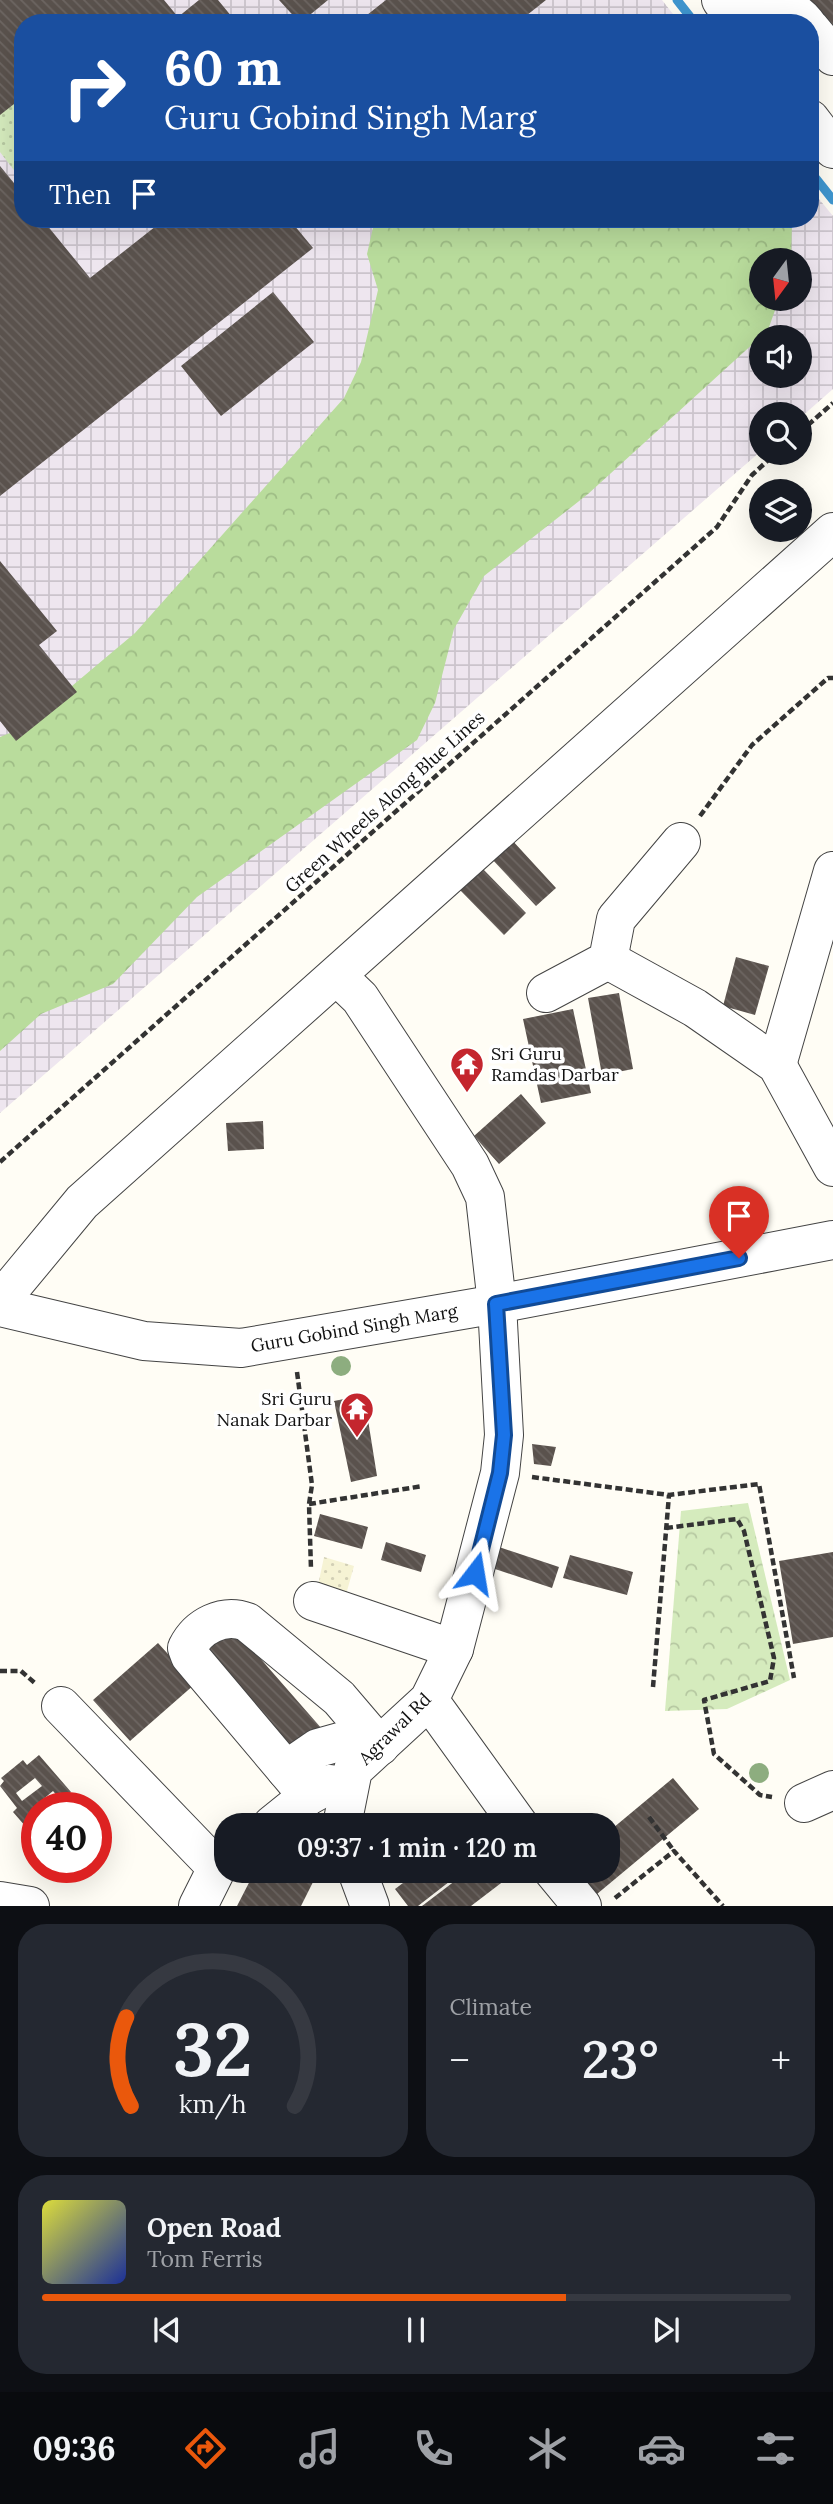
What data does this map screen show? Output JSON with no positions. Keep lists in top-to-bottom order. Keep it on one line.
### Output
{"streets":{"street":["Guru Gobind Singh Marg","Agrawal Rd"],"path":["Green Wheels Along Blue Lines"]},"crossings":[["Guru Gobind Singh Marg","Agrawal Rd"]],"places":{"temple":["Sri Guru Ramdas Darbar","Sri Guru Nanak Darbar"]},"north":"bottom","page":{"turn":["60 m","Guru Gobind Singh Marg"],"then":"Then","limit":"40","trip":"09:37 · 1 min · 120 m","tile":"Climate","heat":["−","23°","+"],"song":["Open Road","Tom Ferris"],"tabs":"09:36","gauge":["32","km/h"]}}
